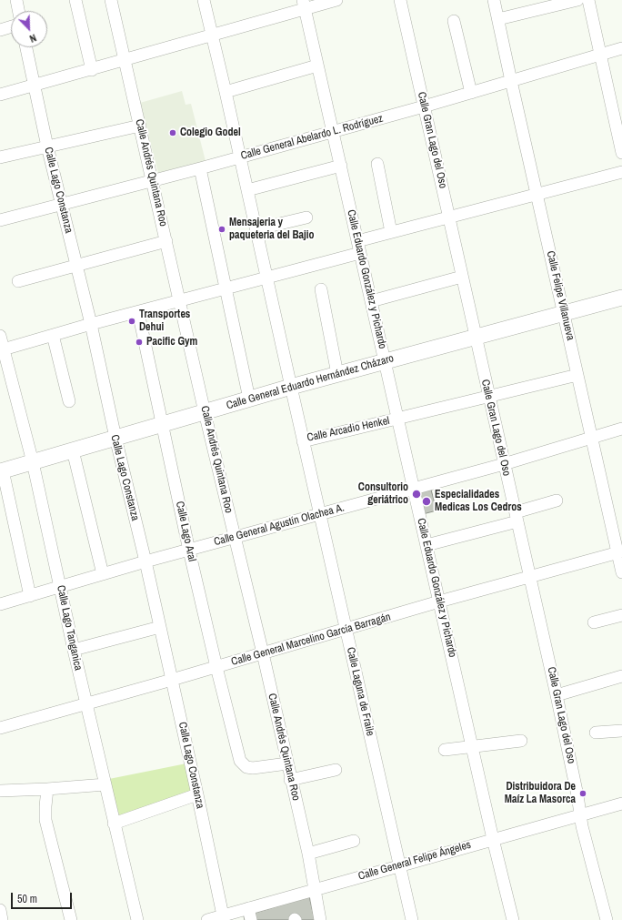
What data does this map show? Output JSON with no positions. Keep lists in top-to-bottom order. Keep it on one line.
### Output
{"streets":{"main road":["Calle General Eduardo Hernández Cházaro"],"street":["Calle General Abelardo L. Rodríguez","Calle Gran Lago del Oso","Calle Andrés Quintana Roo","Calle Lago Constanza","Calle Eduardo González y Pichardo","Calle Felipe Villanueva","Calle Arcadio Henkel","Calle General Agustín Olachea A.","Calle Lago Aral","Calle Lago Tanganica","Calle General Marcelino García Barragán","Calle Laguna de Fraile","Calle General Felipe Ángeles"]},"crossings":[["Calle General Abelardo L. Rodríguez","Calle Gran Lago del Oso"],["Calle General Abelardo L. Rodríguez","Calle Andrés Quintana Roo"],["Calle General Abelardo L. Rodríguez","Calle Lago Constanza"],["Calle General Abelardo L. Rodríguez","Calle Eduardo González y Pichardo"],["Calle General Abelardo L. Rodríguez","Calle Felipe Villanueva"],["Calle General Abelardo L. Rodríguez","Calle Arcadio Henkel"],["Calle Gran Lago del Oso","Calle General Eduardo Hernández Cházaro"],["Calle Gran Lago del Oso","Calle Arcadio Henkel"],["Calle Gran Lago del Oso","Calle General Agustín Olachea A."],["Calle Gran Lago del Oso","Calle General Marcelino García Barragán"],["Calle Gran Lago del Oso","Calle General Felipe Ángeles"],["Calle Andrés Quintana Roo","Calle General Eduardo Hernández Cházaro"],["Calle Andrés Quintana Roo","Calle General Agustín Olachea A."],["Calle Andrés Quintana Roo","Calle Lago Aral"],["Calle Andrés Quintana Roo","Calle General Marcelino García Barragán"],["Calle Andrés Quintana Roo","Calle General Felipe Ángeles"],["Calle Lago Constanza","Calle General Eduardo Hernández Cházaro"],["Calle Lago Constanza","Calle General Agustín Olachea A."],["Calle Lago Constanza","Calle General Marcelino García Barragán"],["Calle Lago Constanza","Calle General Felipe Ángeles"],["Calle Eduardo González y Pichardo","Calle General Eduardo Hernández Cházaro"],["Calle Eduardo González y Pichardo","Calle Arcadio Henkel"],["Calle Eduardo González y Pichardo","Calle General Agustín Olachea A."],["Calle Eduardo González y Pichardo","Calle General Marcelino García Barragán"],["Calle Eduardo González y Pichardo","Calle General Felipe Ángeles"],["Calle Felipe Villanueva","Calle General Eduardo Hernández Cházaro"],["Calle Felipe Villanueva","Calle Arcadio Henkel"],["Calle Felipe Villanueva","Calle General Agustín Olachea A."],["Calle Felipe Villanueva","Calle General Marcelino García Barragán"],["Calle General Eduardo Hernández Cházaro","Calle Arcadio Henkel"],["Calle General Eduardo Hernández Cházaro","Calle Lago Aral"],["Calle General Eduardo Hernández Cházaro","Calle Lago Tanganica"],["Calle Arcadio Henkel","Calle Laguna de Fraile"],["Calle General Agustín Olachea A.","Calle Lago Aral"],["Calle General Agustín Olachea A.","Calle Lago Tanganica"],["Calle General Agustín Olachea A.","Calle Laguna de Fraile"],["Calle Lago Aral","Calle General Marcelino García Barragán"],["Calle Lago Tanganica","Calle General Marcelino García Barragán"],["Calle General Marcelino García Barragán","Calle Laguna de Fraile"],["Calle Laguna de Fraile","Calle General Felipe Ángeles"]],"places":["Colegio Godel","Mensajeria y paqueteria del Bajio","Transportes Dehui","Pacific Gym","Consultorio geriátrico","Especialidades Medicas Los Cedros","Distribuidora De Maíz La Masorca"],"scale_bar":"50 m","north":"bottom right"}
